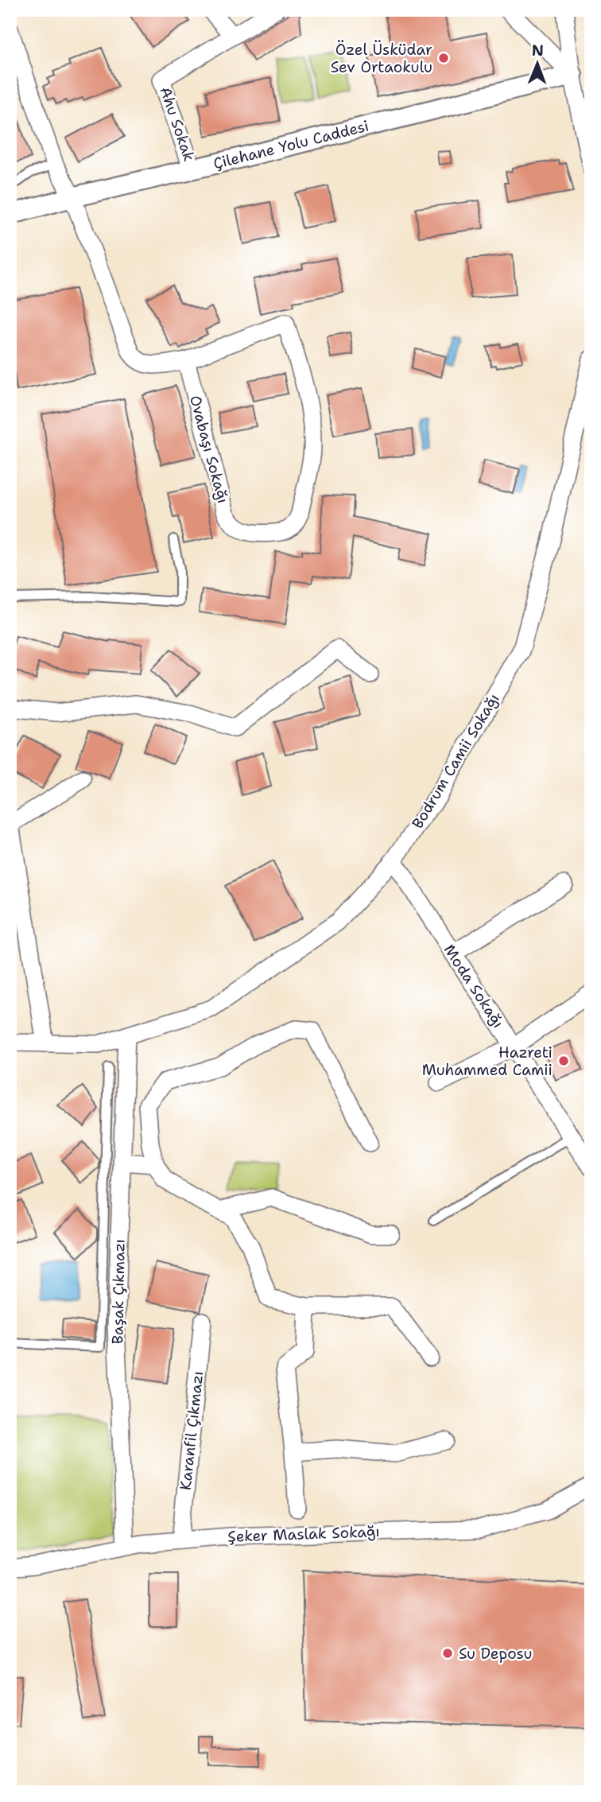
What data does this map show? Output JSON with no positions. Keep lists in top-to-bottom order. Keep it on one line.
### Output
{"streets":{"street":["Ahu Sokak","Çilehane Yolu Caddesi","Ovabaşı Sokağı","Bodrum Camii Sokağı","Moda Sokağı","Başak Çıkmazı","Karanfil Çıkmazı","Şeker Maslak Sokağı"]},"crossings":[["Ahu Sokak","Çilehane Yolu Caddesi"],["Çilehane Yolu Caddesi","Ovabaşı Sokağı"],["Bodrum Camii Sokağı","Moda Sokağı"],["Bodrum Camii Sokağı","Başak Çıkmazı"],["Başak Çıkmazı","Şeker Maslak Sokağı"],["Karanfil Çıkmazı","Şeker Maslak Sokağı"]],"places":["Özel Üsküdar Sev Ortaokulu","Hazreti Muhammed Camii","Su Deposu"],"north":"top"}
